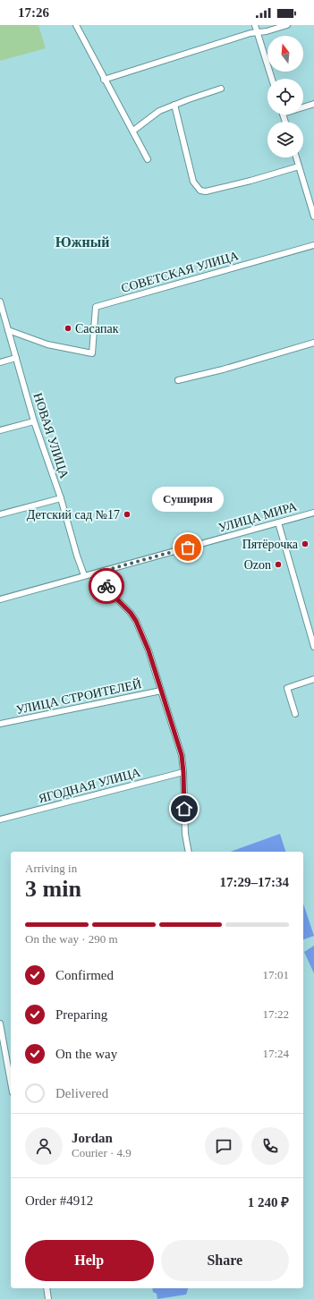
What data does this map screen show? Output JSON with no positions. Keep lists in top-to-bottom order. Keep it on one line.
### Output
{"streets":{"street":["СОВЕТСКАЯ УЛИЦА","НОВАЯ УЛИЦА","УЛИЦА МИРА","УЛИЦА СТРОИТЕЛЕЙ","ЯГОДНАЯ УЛИЦА"]},"crossings":[["СОВЕТСКАЯ УЛИЦА","НОВАЯ УЛИЦА"],["НОВАЯ УЛИЦА","УЛИЦА МИРА"]],"districts":["Южный"],"places":["Сасапак","Детский сад №17","Пятёрочка","Суширия","Ozon"],"north":"top","page":{"status":"17:26","bubble":"Суширия","heading":["3 min","Arriving in","17:29–17:34"],"panel":["Jordan","Courier · 4.9","Order #4912","1 240 ₽"],"bar":"On the way · 290 m","list":[["Confirmed","17:01"],["Preparing","17:22"],["On the way","17:24"],"Delivered"],"buttons":["Help","Share"]}}
